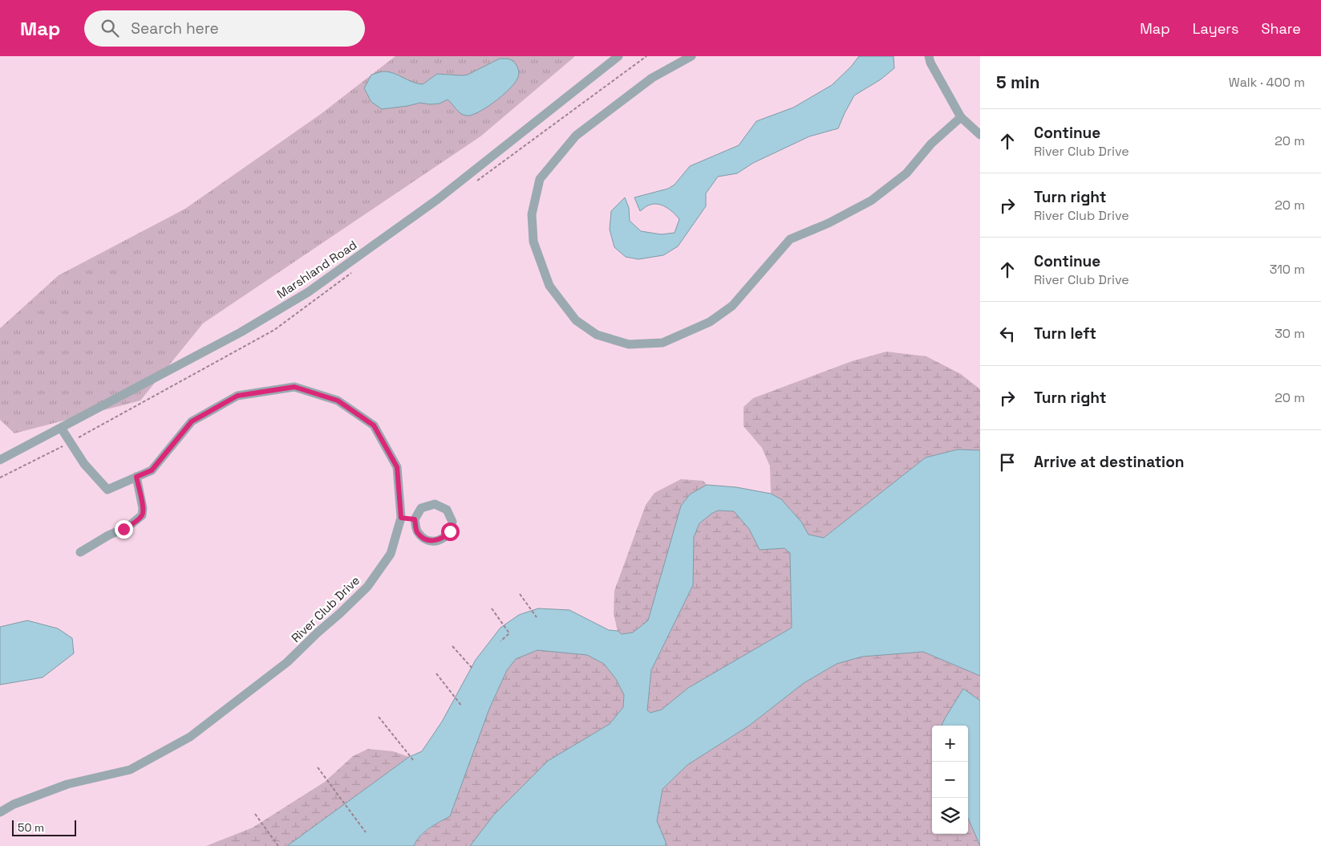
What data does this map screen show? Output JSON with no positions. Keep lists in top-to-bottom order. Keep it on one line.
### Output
{"streets":{"street":["Marshland Road","River Club Drive"]},"crossings":[["Marshland Road","River Club Drive"]],"scale_bar":"50 m","page":{"header":"Map","search":"Search here","nav":["Map","Layers","Share"],"heading":["5 min","Walk · 400 m"],"list":[["Continue","River Club Drive","20 m"],["Turn right","River Club Drive","20 m"],["Continue","River Club Drive","310 m"],["Turn left","30 m"],["Turn right","20 m"],"Arrive at destination"],"map_buttons":["+","−"],"scale":"50 m"}}
